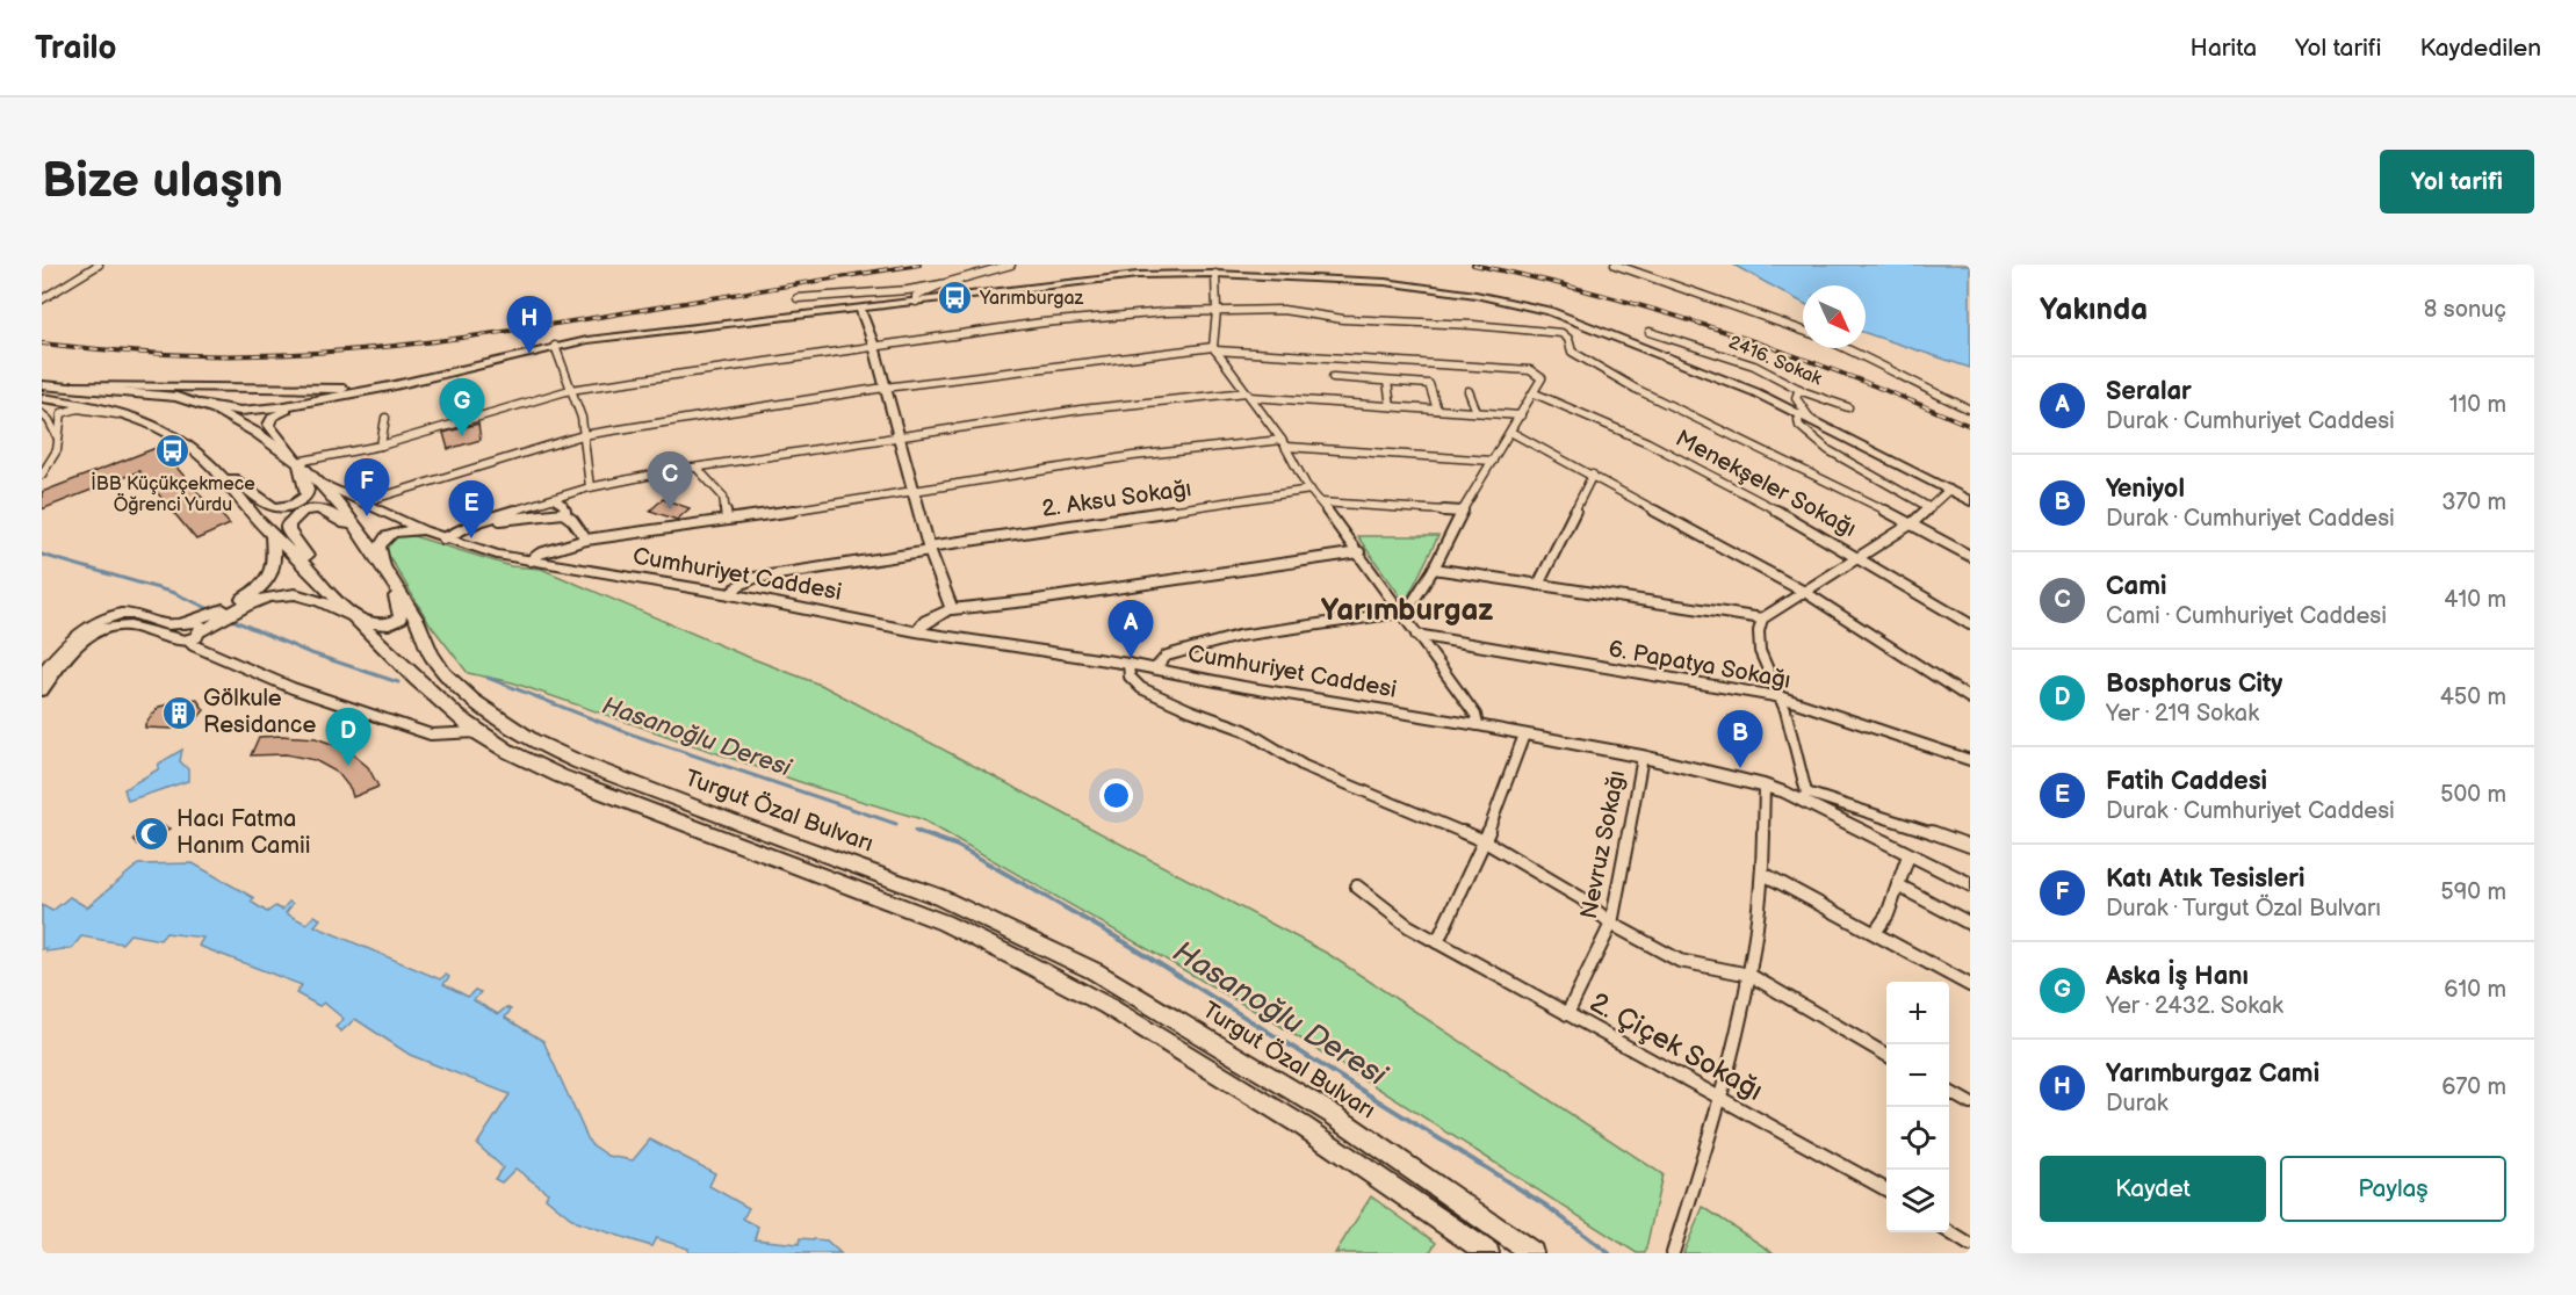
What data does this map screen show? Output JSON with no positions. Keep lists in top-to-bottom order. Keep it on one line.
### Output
{"streets":{"main road":["Turgut Özal Bulvarı"],"street":["2416. Sokak","Menekşeler Sokağı","2. Aksu Sokağı","Cumhuriyet Caddesi","6. Papatya Sokağı","Nevruz Sokağı","2. Çiçek Sokağı"]},"crossings":[["2. Aksu Sokağı","Cumhuriyet Caddesi"],["Cumhuriyet Caddesi","Turgut Özal Bulvarı"],["Cumhuriyet Caddesi","Nevruz Sokağı"],["Nevruz Sokağı","2. Çiçek Sokağı"]],"districts":["Yarımburgaz"],"water":["Hasanoğlu Deresi"],"places":{"bus stop":["Yarımburgaz","İBB Küçükçekmece Öğrenci Yurdu"],"building":["Gölkule Residance"],"mosque":["Hacı Fatma Hanım Camii"]},"north":"bottom right","page":{"header":"Trailo","nav":["Harita","Yol tarifi","Kaydedilen"],"buttons":["Yol tarifi",["Kaydet","Paylaş"]],"title":"Bize ulaşın","heading":["Yakında","8 sonuç"],"pins":["H","G","C","F","E","A","D","B"],"list":[{"mark":"A","name":"Seralar","note":"Durak · Cumhuriyet Caddesi","value":"110 m"},{"mark":"B","name":"Yeniyol","note":"Durak · Cumhuriyet Caddesi","value":"370 m"},{"mark":"C","name":"Cami","note":"Cami · Cumhuriyet Caddesi","value":"410 m"},{"mark":"D","name":"Bosphorus City","note":"Yer · 219 Sokak","value":"450 m"},{"mark":"E","name":"Fatih Caddesi","note":"Durak · Cumhuriyet Caddesi","value":"500 m"},{"mark":"F","name":"Katı Atık Tesisleri","note":"Durak · Turgut Özal Bulvarı","value":"590 m"},{"mark":"G","name":"Aska İş Hanı","note":"Yer · 2432. Sokak","value":"610 m"},{"mark":"H","name":"Yarımburgaz Cami","note":"Durak","value":"670 m"}],"map_buttons":["+","−"]}}
